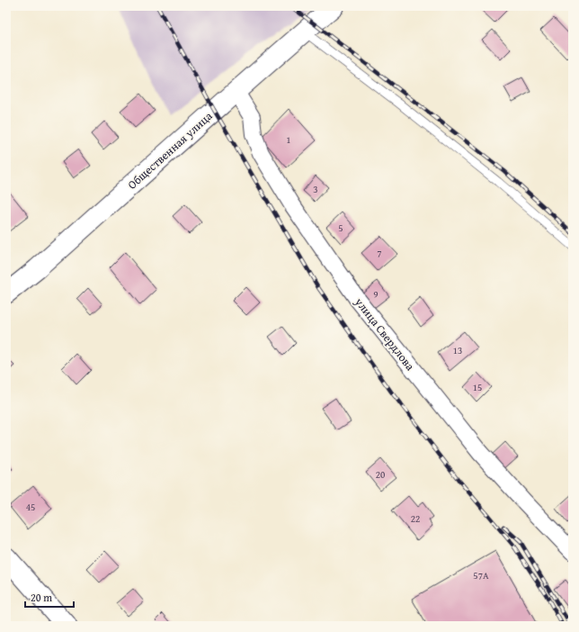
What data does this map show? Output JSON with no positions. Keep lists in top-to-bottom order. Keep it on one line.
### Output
{"streets":{"main road":["Общественная улица"],"street":["улица Свердлова"]},"crossings":[["Общественная улица","улица Свердлова"]],"house_numbers":["1","3","5","7","9","13","15","20","45","22","57А"],"scale_bar":"20 m"}
